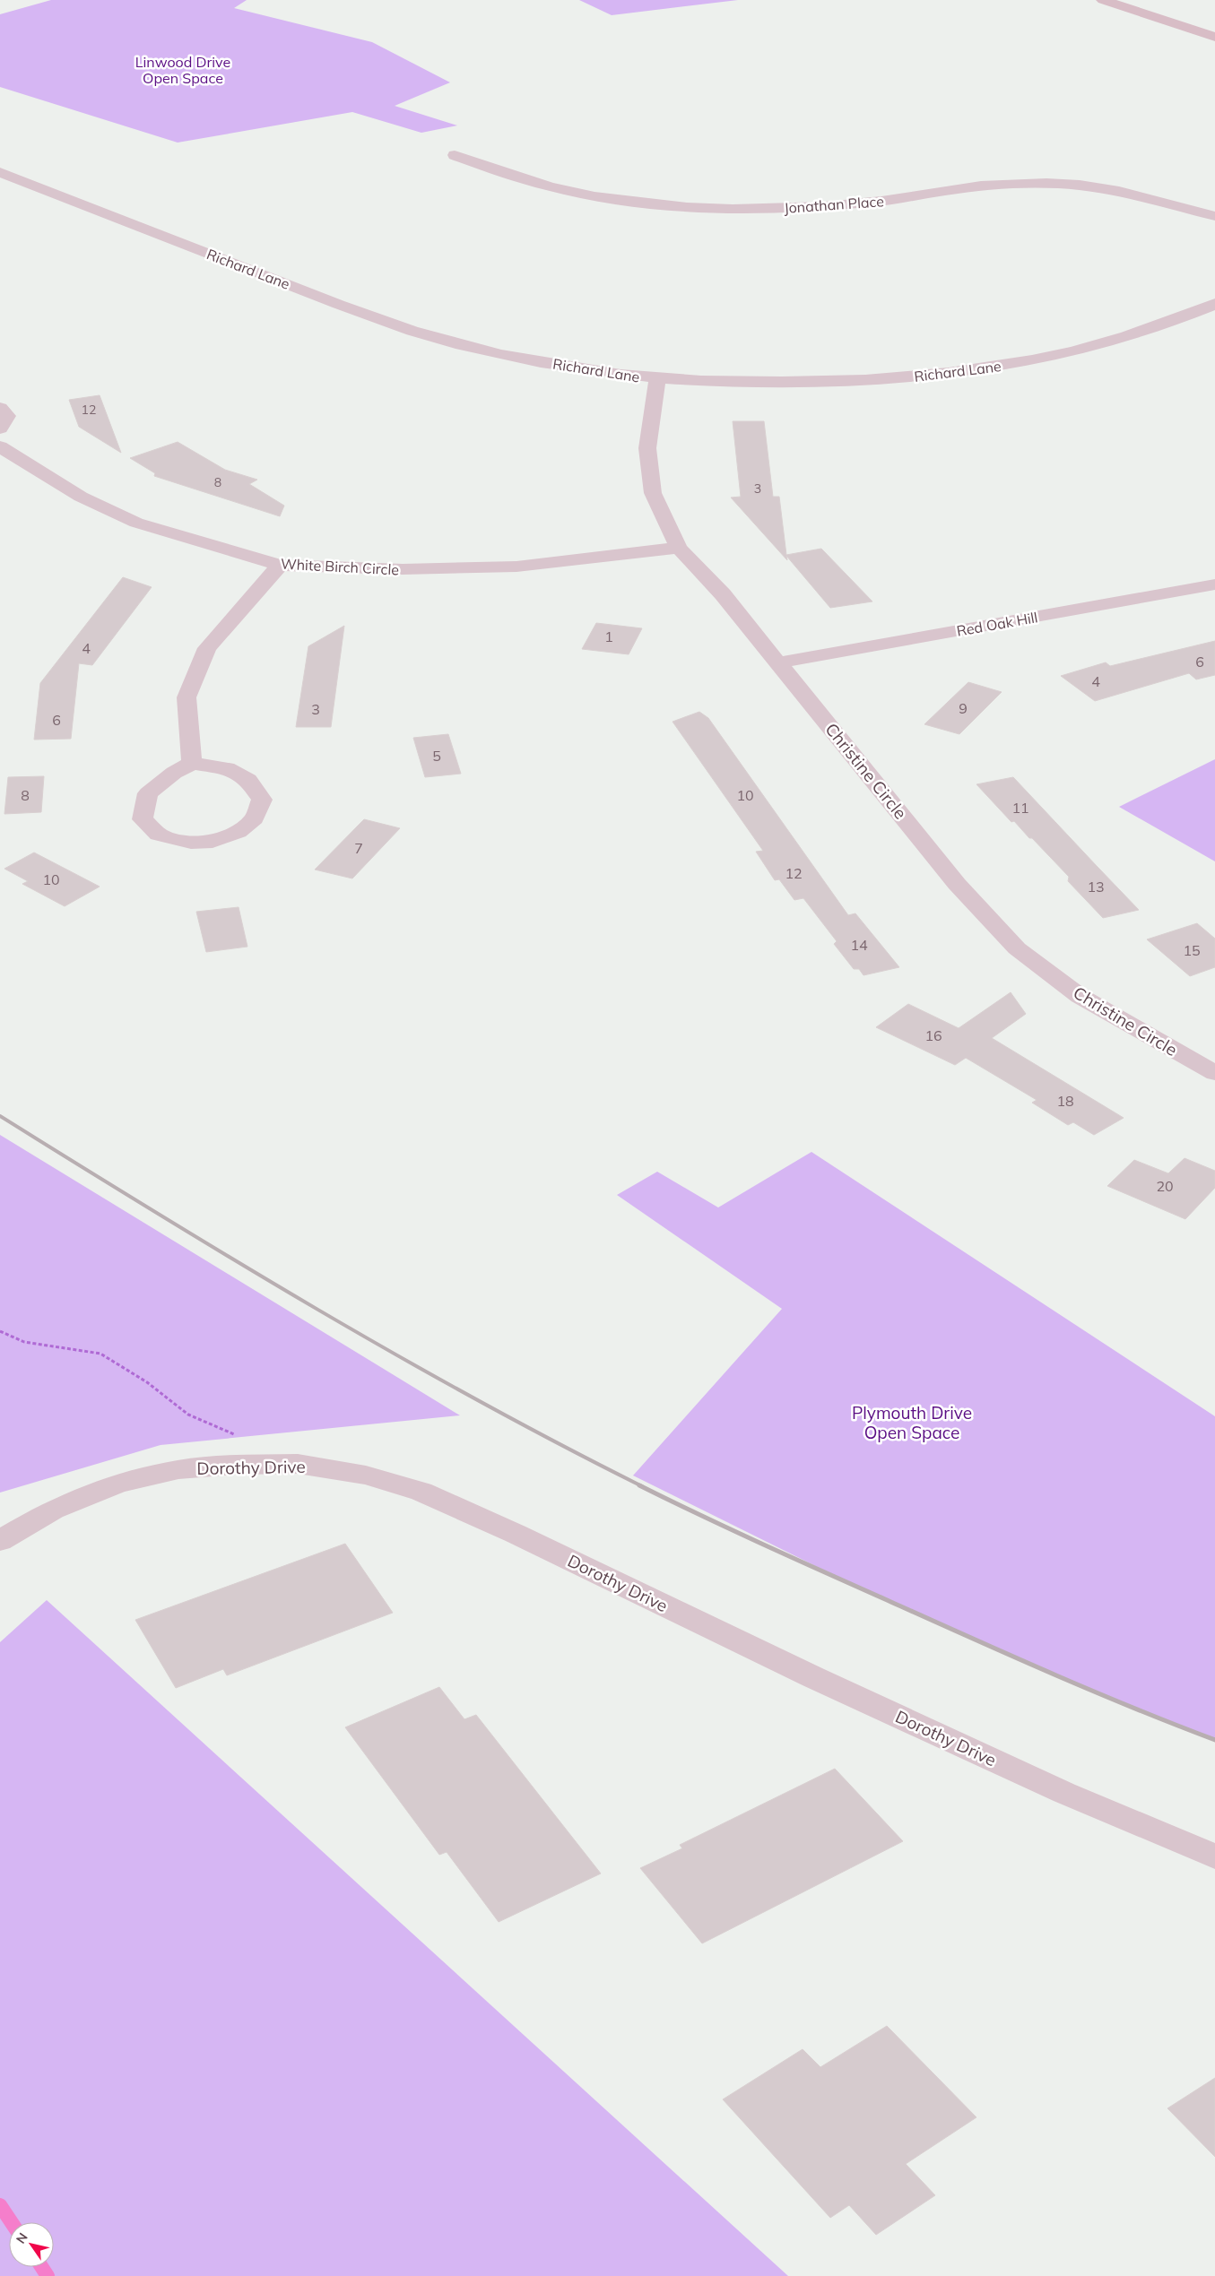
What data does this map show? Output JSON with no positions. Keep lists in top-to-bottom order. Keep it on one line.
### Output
{"streets":{"street":["Jonathan Place","Richard Lane","White Birch Circle","Red Oak Hill","Christine Circle","Dorothy Drive"]},"crossings":[["Richard Lane","Christine Circle"],["White Birch Circle","Christine Circle"],["Red Oak Hill","Christine Circle"]],"parks":["Linwood Drive Open Space","Plymouth Drive Open Space"],"house_numbers":["12","8","3","1","4","6","4","9","3","6","5","8","10","11","7","12","10","13","14","15","16","18","20"],"north":"top left"}
